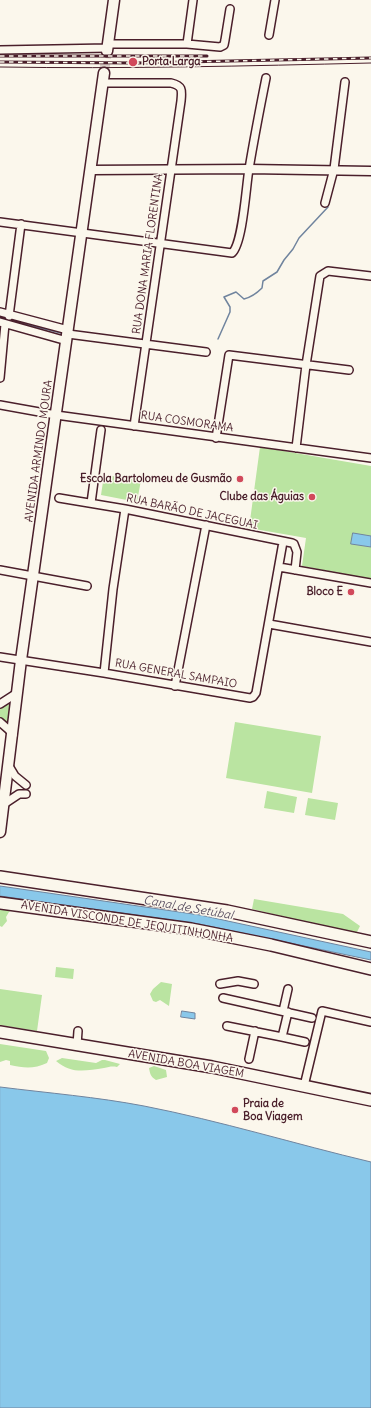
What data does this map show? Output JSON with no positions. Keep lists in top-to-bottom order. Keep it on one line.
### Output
{"streets":{"main road":["AVENIDA ARMINDO MOURA","AVENIDA VISCONDE DE JEQUITINHONHA","AVENIDA BOA VIAGEM"],"street":["RUA DONA MARIA FLORENTINA","RUA COSMORAMA","RUA BARÃO DE JACEGUAI","RUA GENERAL SAMPAIO"]},"crossings":[["RUA DONA MARIA FLORENTINA","RUA COSMORAMA"],["RUA DONA MARIA FLORENTINA","AVENIDA ARMINDO MOURA"],["RUA COSMORAMA","AVENIDA ARMINDO MOURA"],["AVENIDA ARMINDO MOURA","RUA GENERAL SAMPAIO"],["RUA BARÃO DE JACEGUAI","RUA GENERAL SAMPAIO"]],"water":["Canal de Setúbal"],"places":["Porta Larga","Escola Bartolomeu de Gusmão","Clube das Águias","Bloco E","Praia de Boa Viagem"]}
